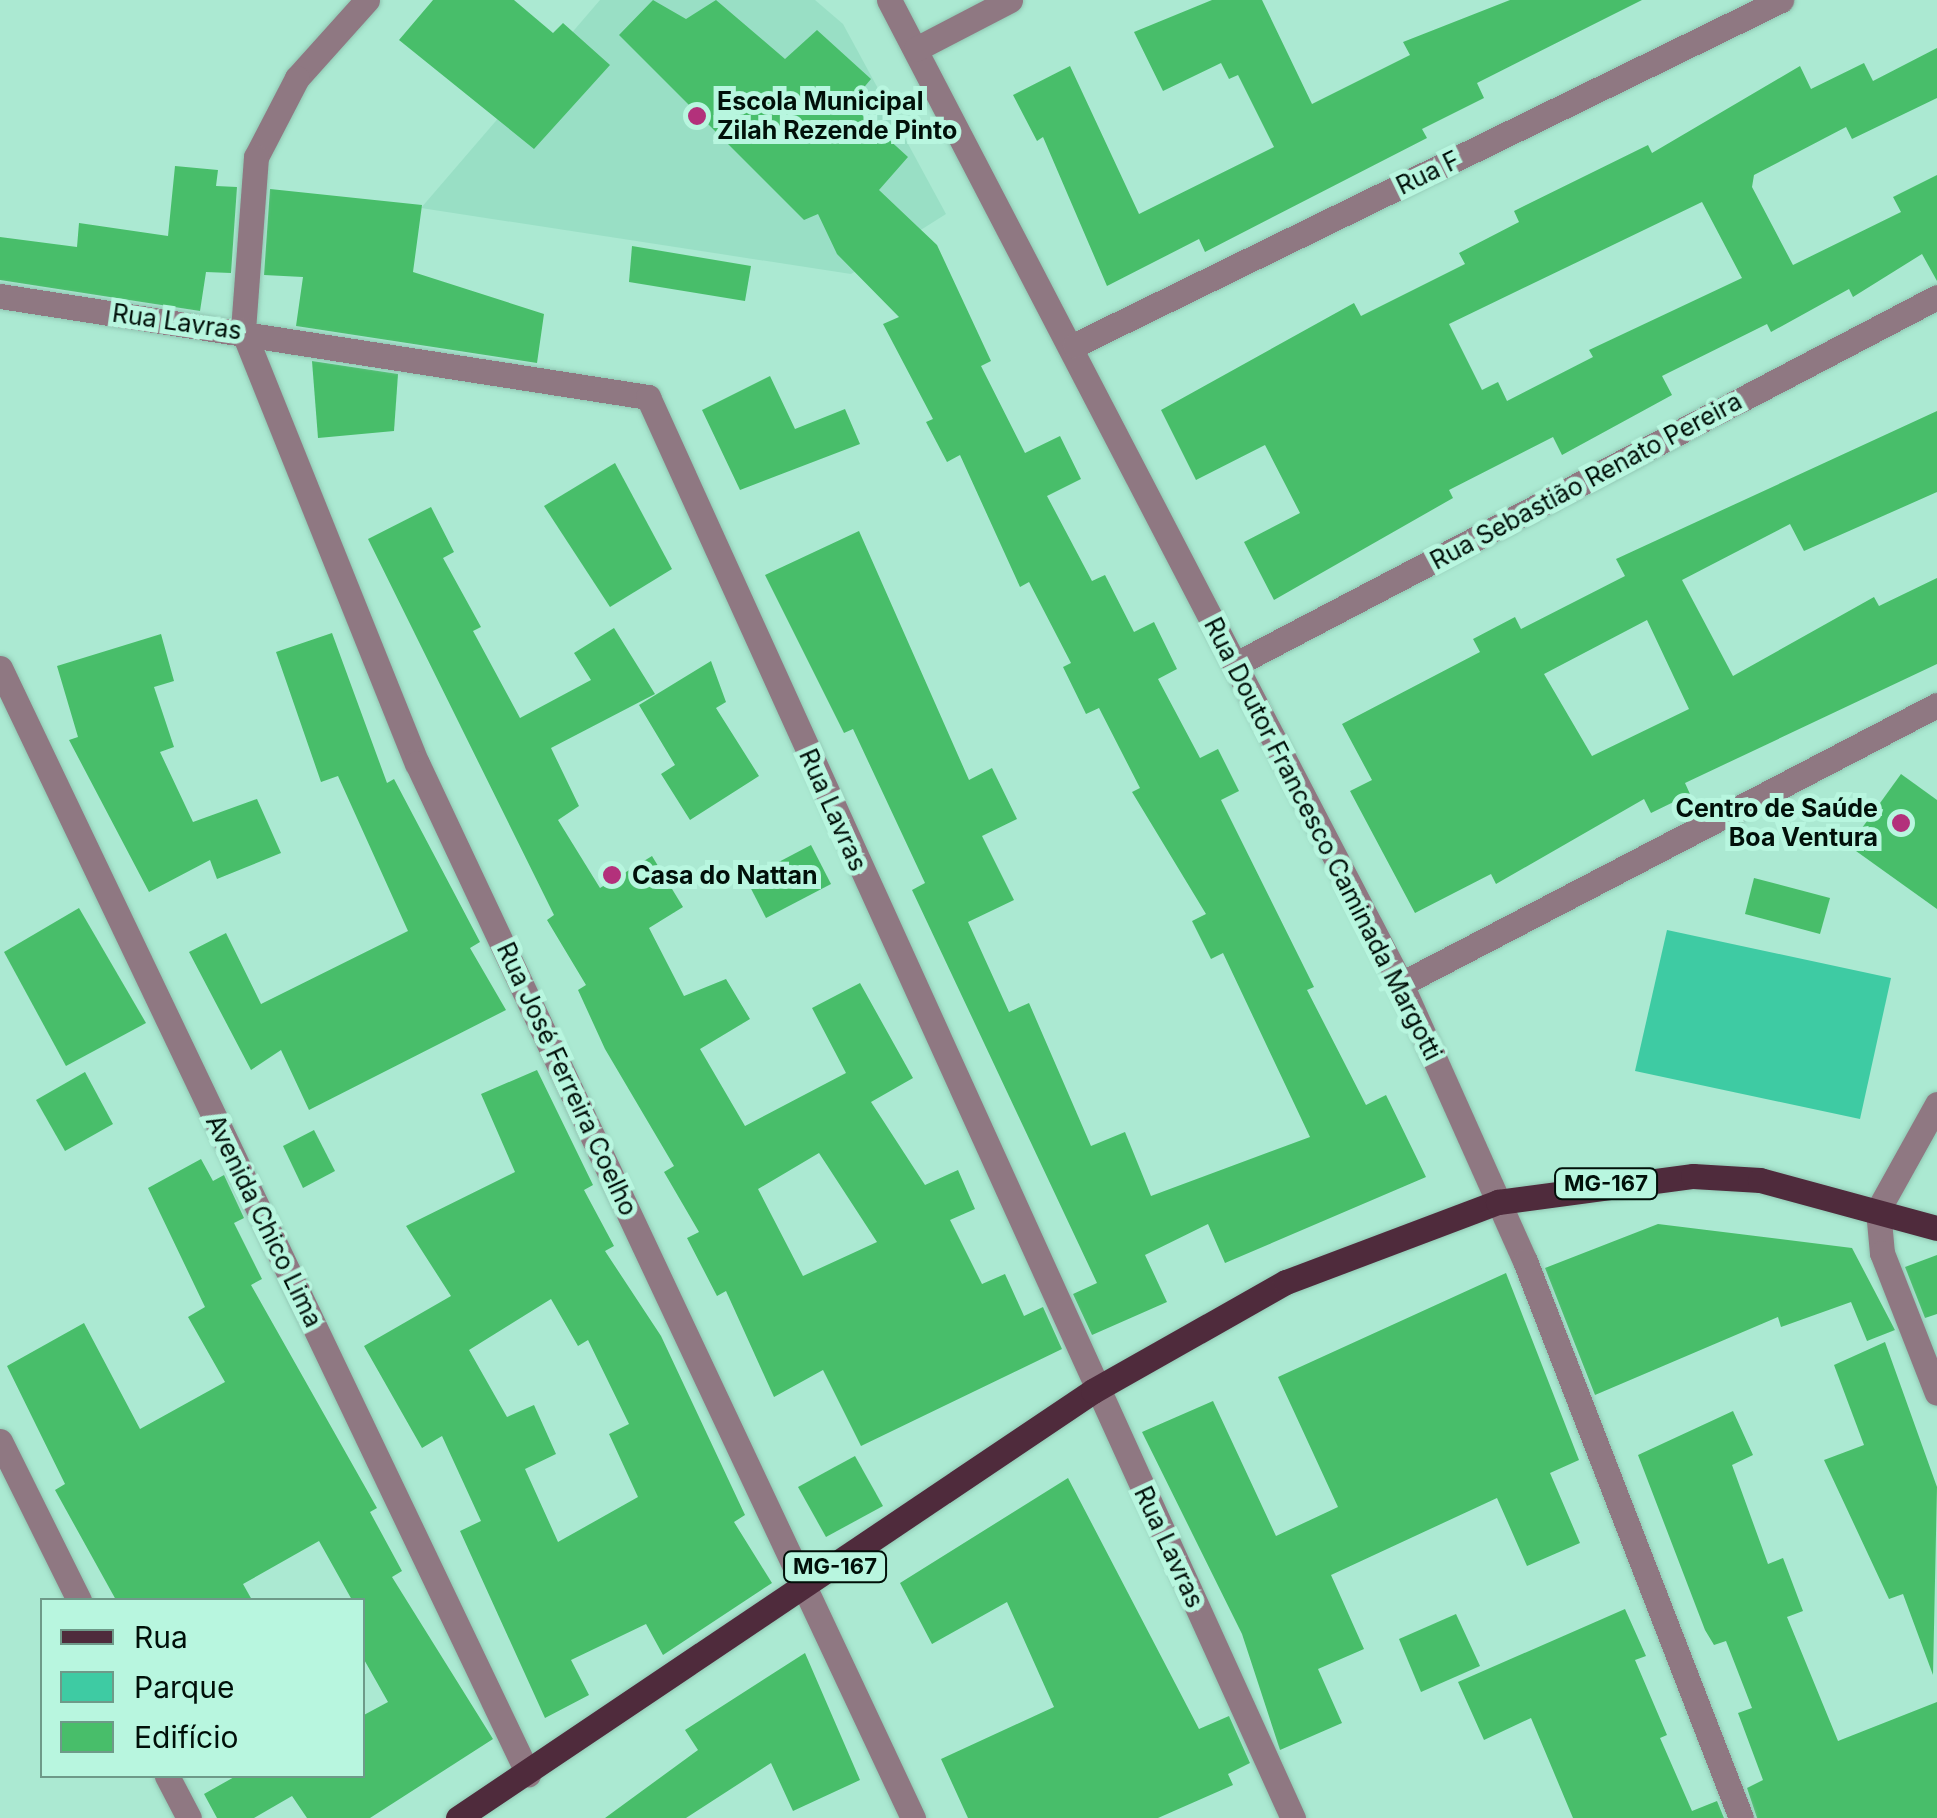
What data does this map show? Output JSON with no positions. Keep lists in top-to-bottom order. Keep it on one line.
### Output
{"streets":{"main road":["MG-167"],"street":["Rua F","Rua Lavras","Rua Sebastião Renato Pereira","Rua Doutor Francesco Caminada Margotti","Rua José Ferreira Coelho","Avenida Chico Lima"]},"crossings":[["Rua F","Rua Doutor Francesco Caminada Margotti"],["Rua Lavras","Rua José Ferreira Coelho"],["Rua Lavras","MG-167"],["Rua Sebastião Renato Pereira","Rua Doutor Francesco Caminada Margotti"],["Rua Doutor Francesco Caminada Margotti","MG-167"],["Rua José Ferreira Coelho","MG-167"],["MG-167","Avenida Chico Lima"]],"places":["Escola Municipal Zilah Rezende Pinto","Centro de Saúde Boa Ventura","Casa do Nattan"],"legend":["Rua","Parque","Edifício"]}
